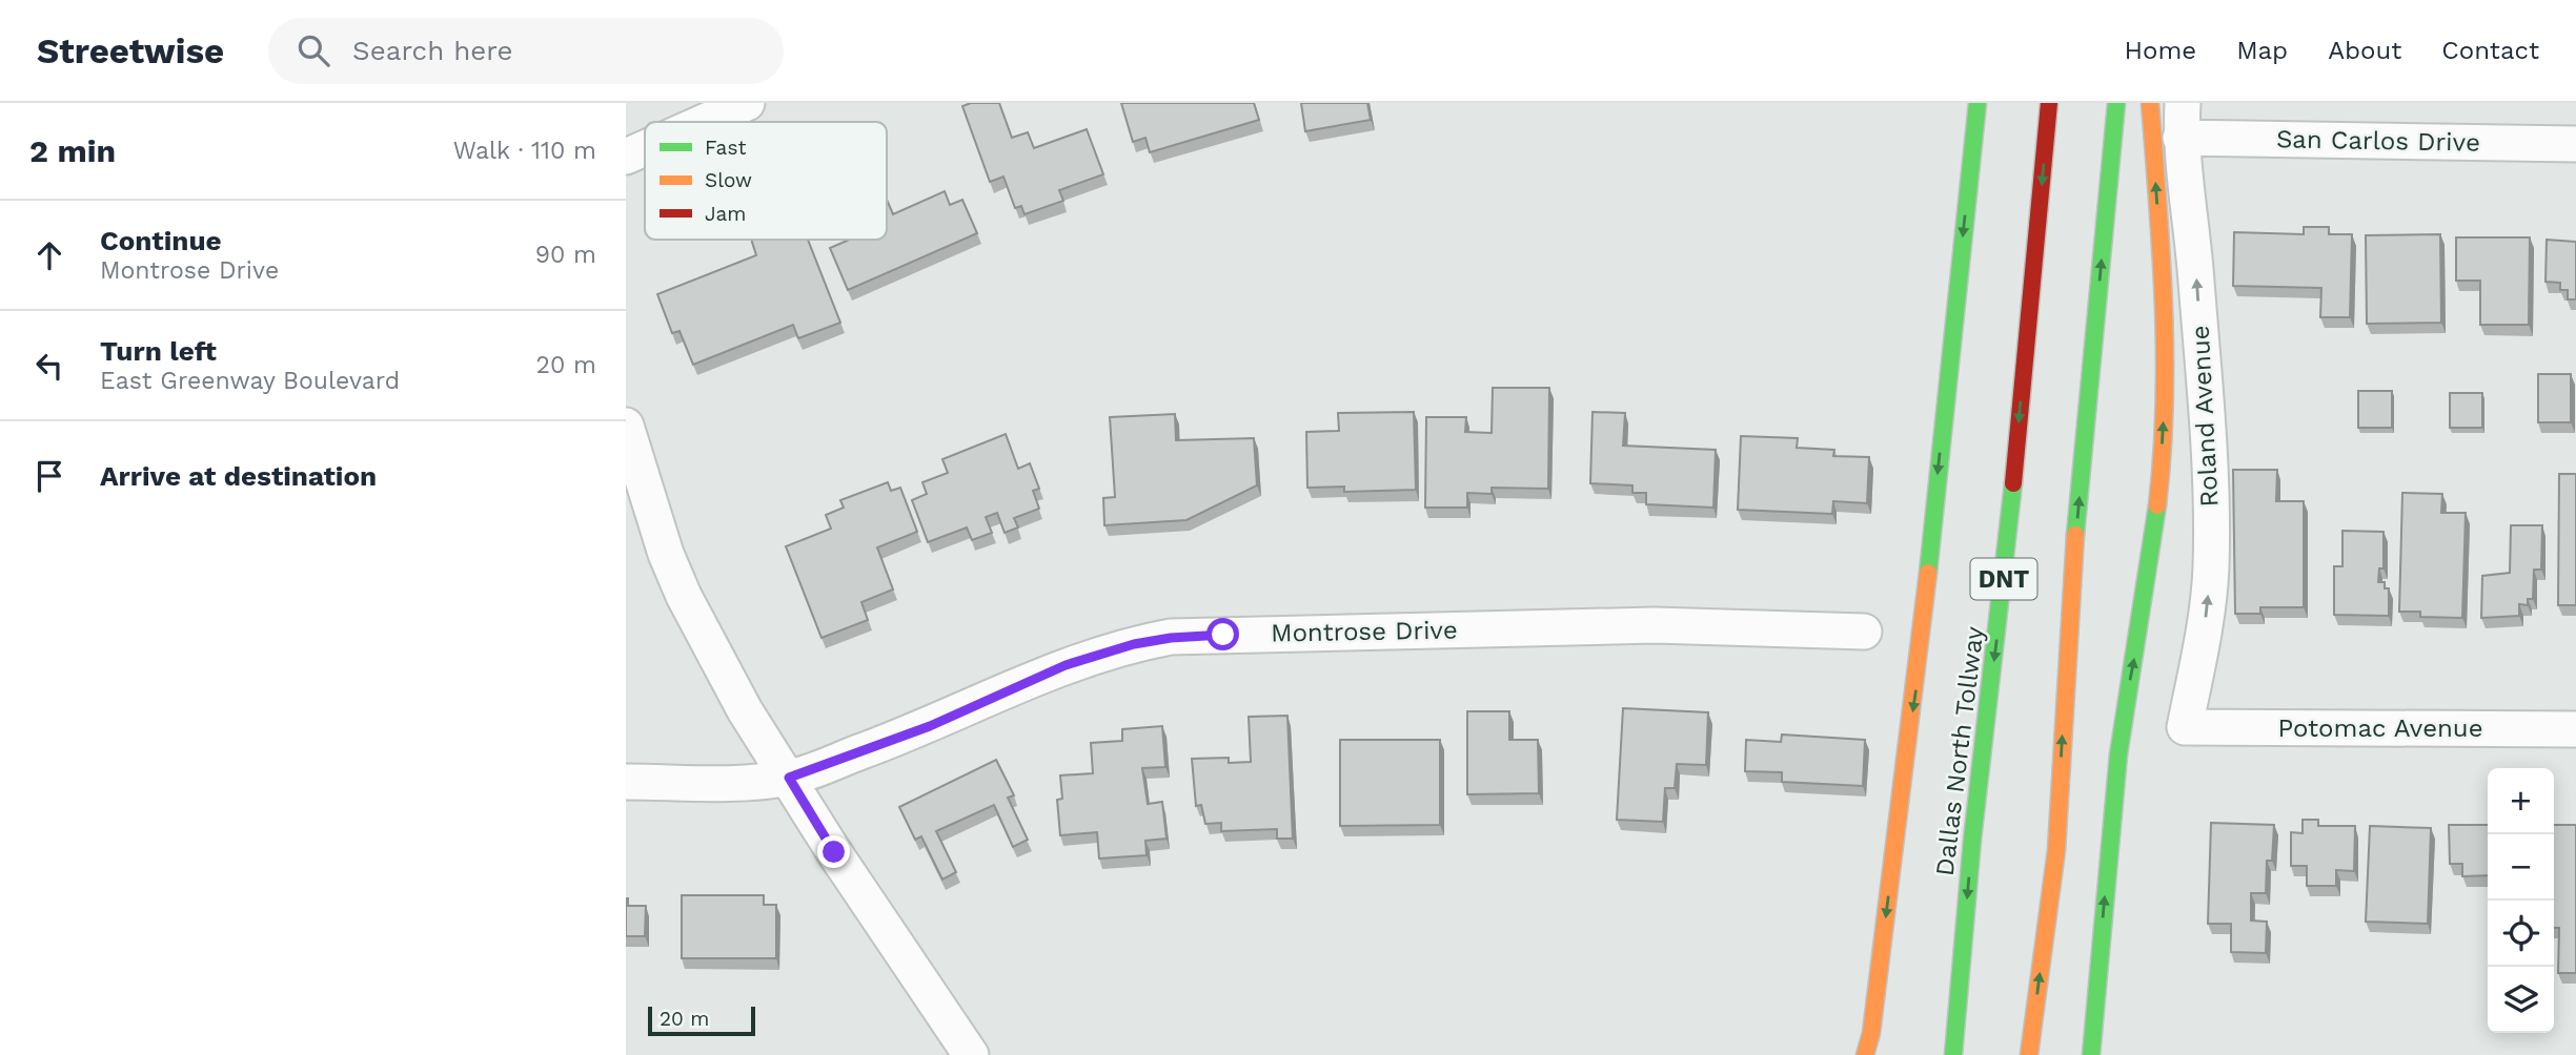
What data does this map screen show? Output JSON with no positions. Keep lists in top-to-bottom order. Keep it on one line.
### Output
{"streets":{"highway":["DNT","Dallas North Tollway"],"street":["San Carlos Drive","Roland Avenue","Montrose Drive","Potomac Avenue"]},"crossings":[["San Carlos Drive","Roland Avenue"],["Roland Avenue","Potomac Avenue"]],"one_way":["Roland Avenue"],"legend":["Fast","Slow","Jam"],"scale_bar":"20 m","page":{"header":"Streetwise","search":"Search here","nav":["Home","Map","About","Contact"],"heading":["2 min","Walk · 110 m"],"list":[["Continue","Montrose Drive","90 m"],["Turn left","East Greenway Boulevard","20 m"],"Arrive at destination"],"map_buttons":["+","−"],"scale":"20 m"}}
